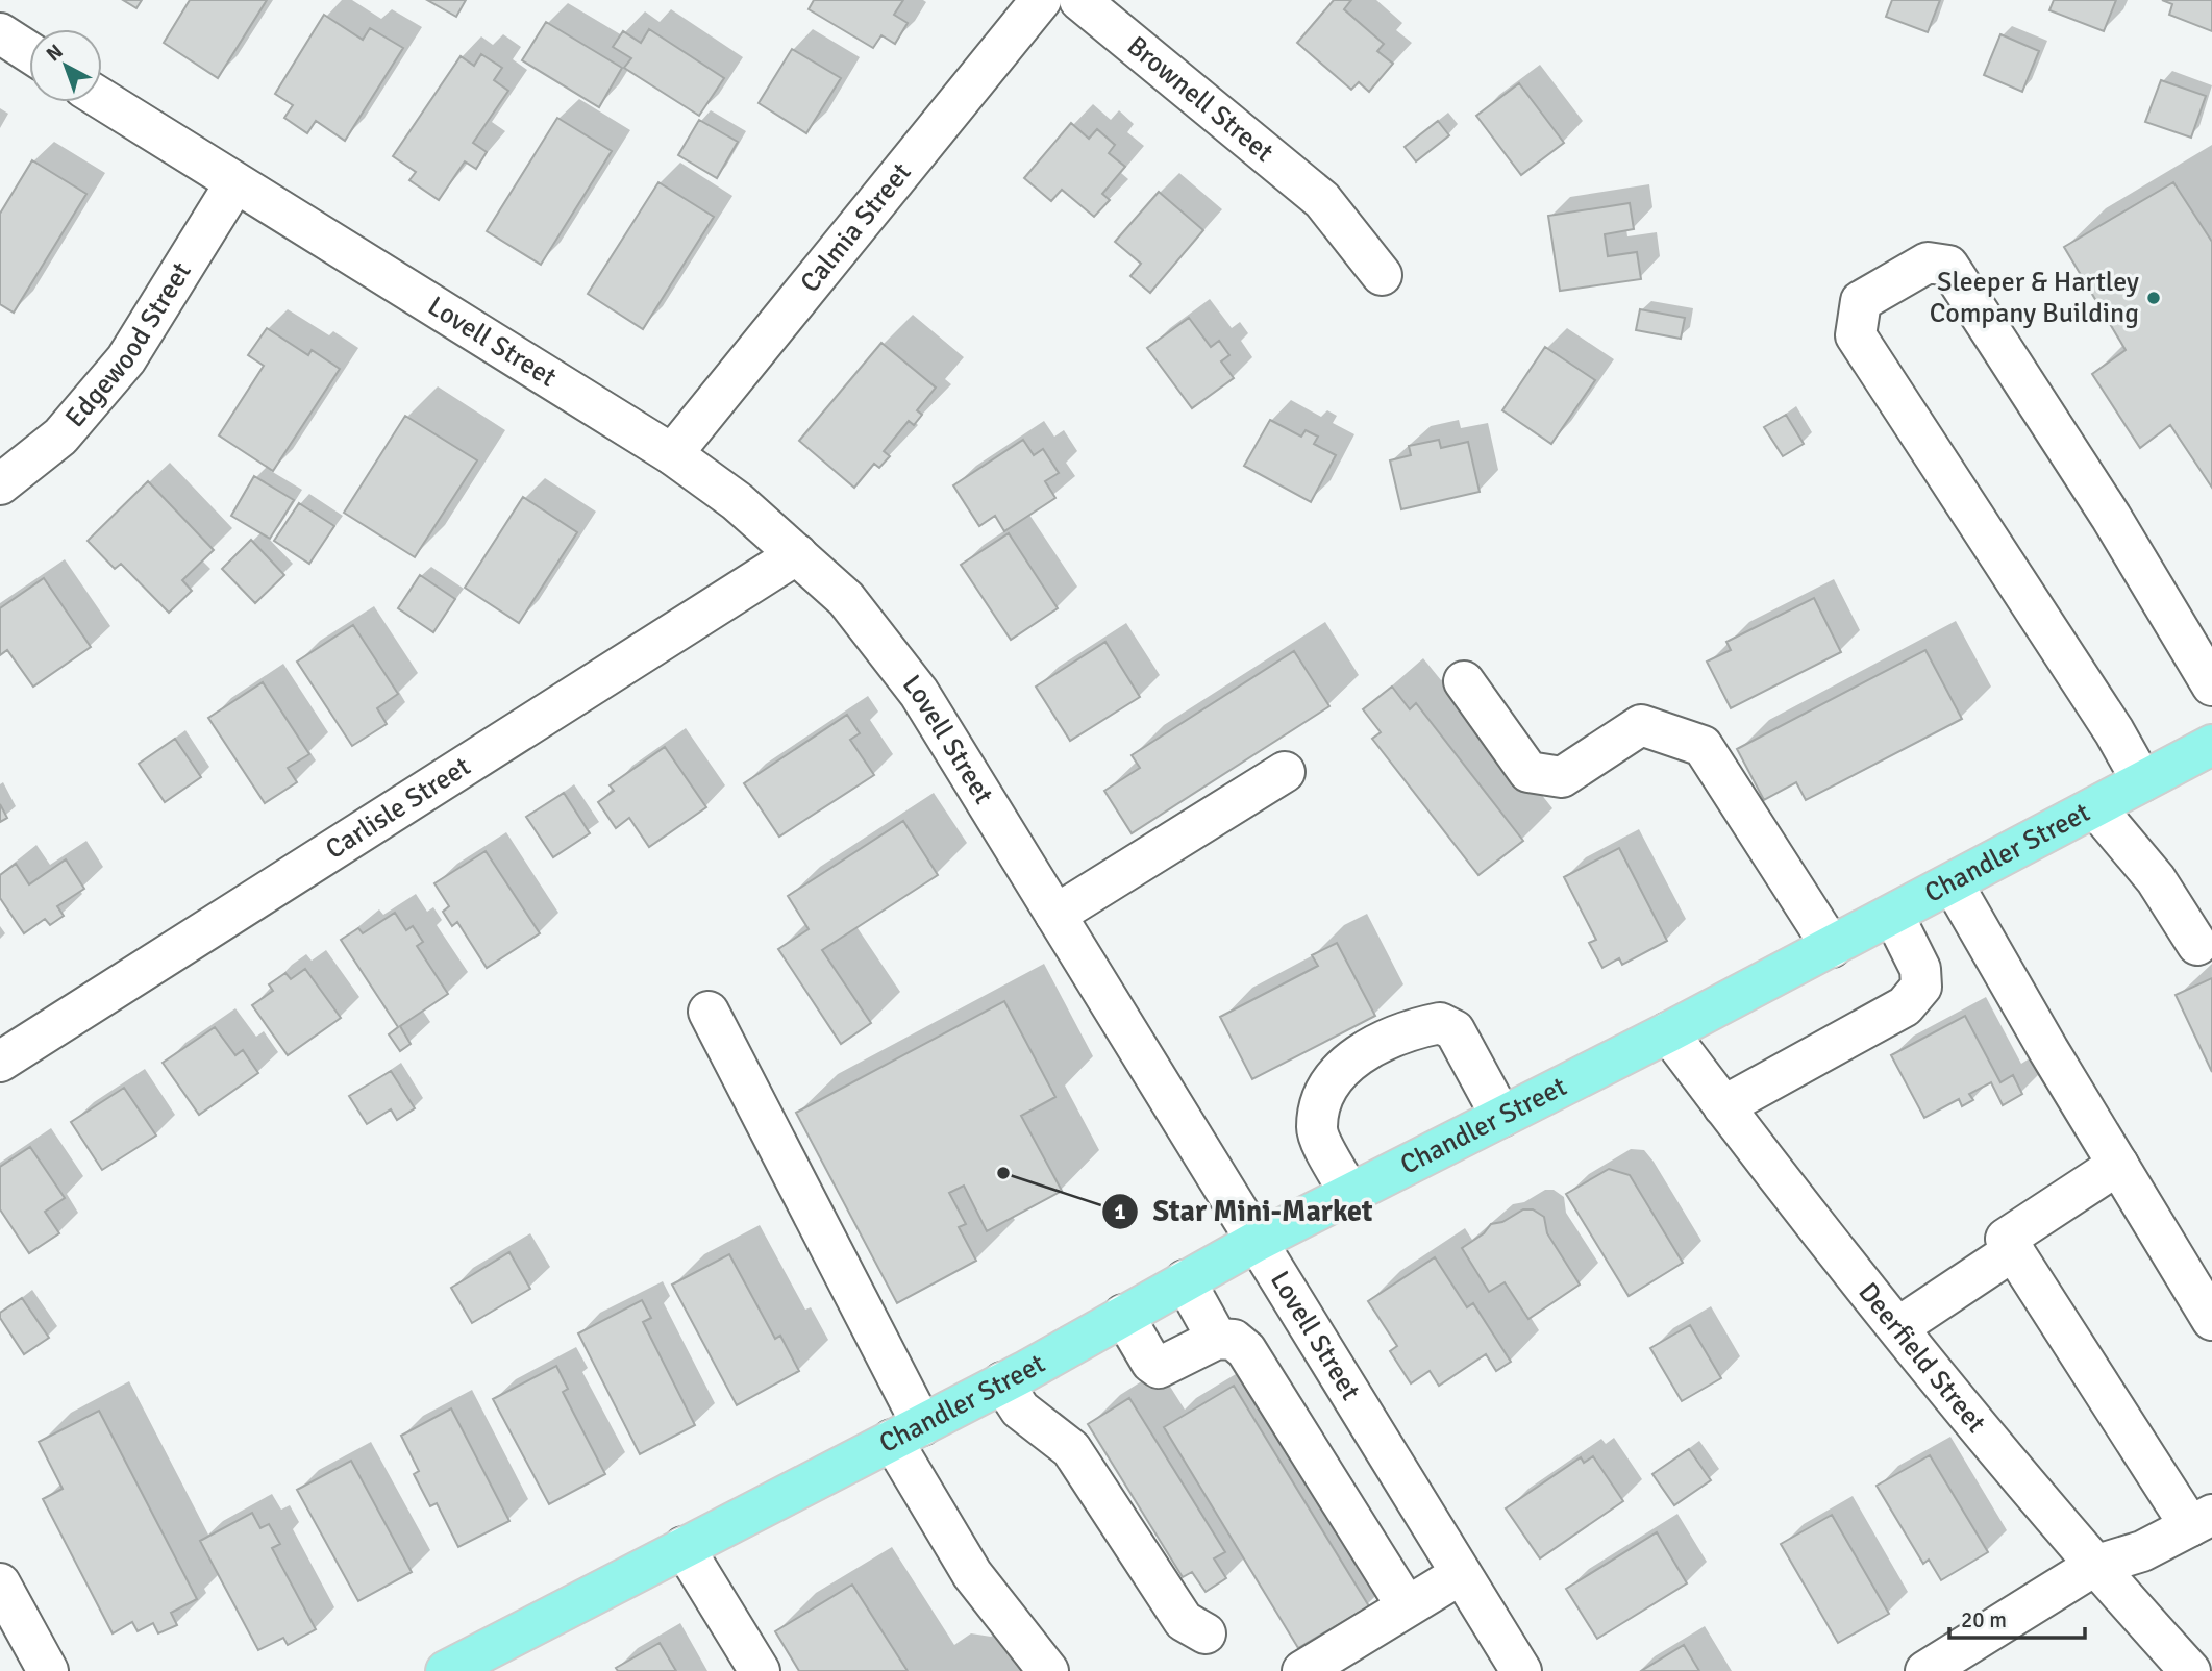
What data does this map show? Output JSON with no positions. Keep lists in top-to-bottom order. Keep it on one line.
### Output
{"streets":{"main road":["Chandler Street"],"street":["Brownell Street","Calmia Street","Lovell Street","Edgewood Street","Carlisle Street","Deerfield Street"]},"crossings":[["Calmia Street","Lovell Street"],["Lovell Street","Edgewood Street"],["Lovell Street","Carlisle Street"],["Lovell Street","Chandler Street"],["Chandler Street","Deerfield Street"]],"places":["Sleeper & Hartley Company Building","Star Mini-Market"],"scale_bar":"20 m","north":"top left"}
